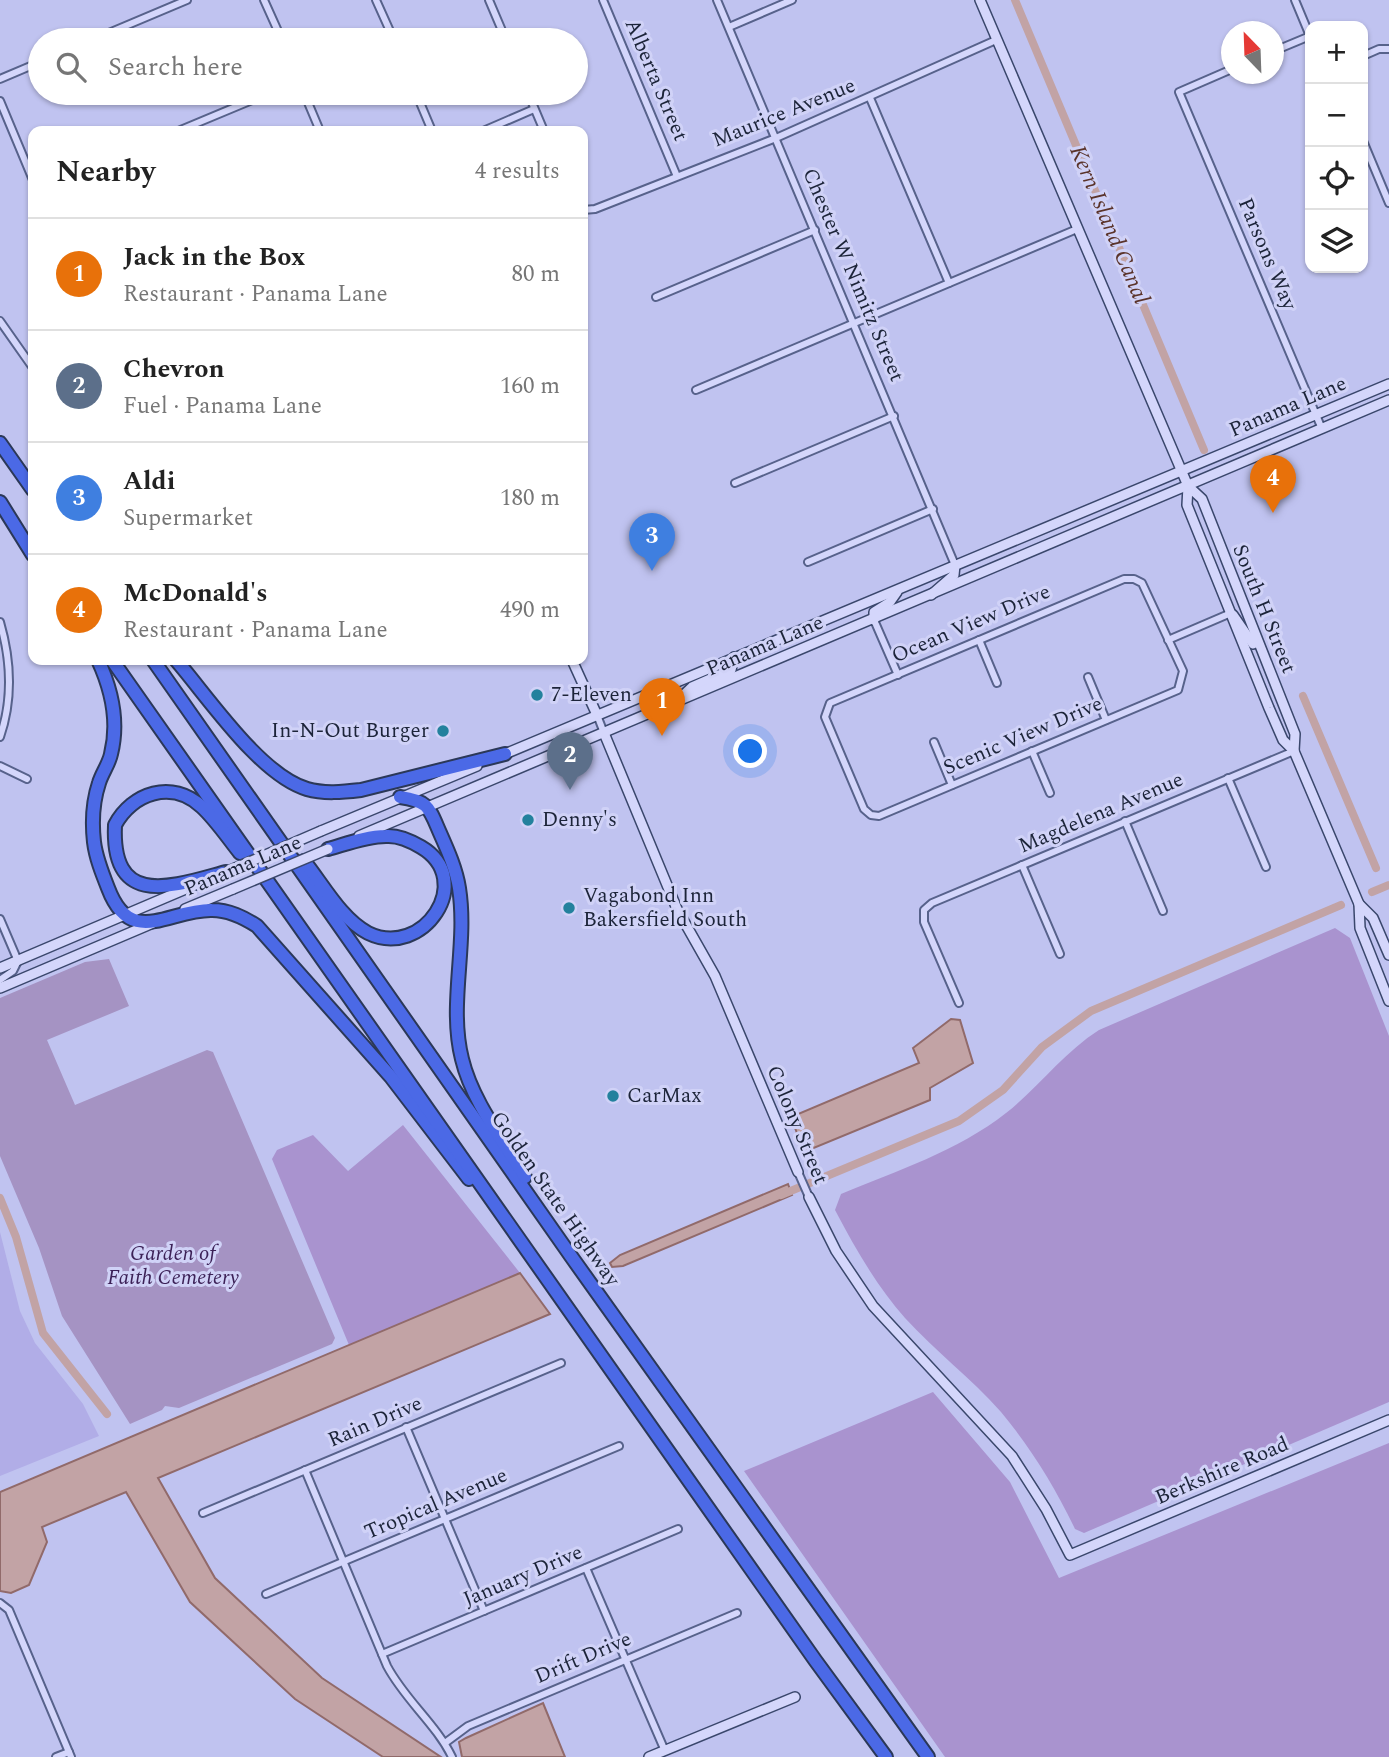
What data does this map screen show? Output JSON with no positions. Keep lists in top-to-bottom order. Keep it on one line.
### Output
{"streets":{"highway":["Golden State Highway"],"main road":["Panama Lane","South H Street","Colony Street","Berkshire Road"],"street":["Alberta Street","Maurice Avenue","Parsons Way","Chester W Nimitz Street","Ocean View Drive","Scenic View Drive","Magdelena Avenue","Rain Drive","Tropical Avenue","January Drive","Drift Drive"]},"crossings":[["Alberta Street","Maurice Avenue"],["Maurice Avenue","Chester W Nimitz Street"],["Maurice Avenue","South H Street"],["Parsons Way","Panama Lane"],["Chester W Nimitz Street","Panama Lane"],["Panama Lane","South H Street"],["Panama Lane","Colony Street"],["South H Street","Magdelena Avenue"],["Ocean View Drive","Scenic View Drive"],["Colony Street","Berkshire Road"]],"water":["Kern Island Canal"],"parks":["Garden of Faith Cemetery"],"places":["7-Eleven","In-N-Out Burger","Denny's","Vagabond Inn Bakersfield South","CarMax"],"north":"top left","page":{"map_buttons":["+","−"],"search":"Search here","heading":["Nearby","4 results"],"list":[{"mark":"1","name":"Jack in the Box","note":"Restaurant · Panama Lane","value":"80 m"},{"mark":"2","name":"Chevron","note":"Fuel · Panama Lane","value":"160 m"},{"mark":"3","name":"Aldi","note":"Supermarket","value":"180 m"},{"mark":"4","name":"McDonald's","note":"Restaurant · Panama Lane","value":"490 m"}],"pins":["4","3","1","2"]}}
